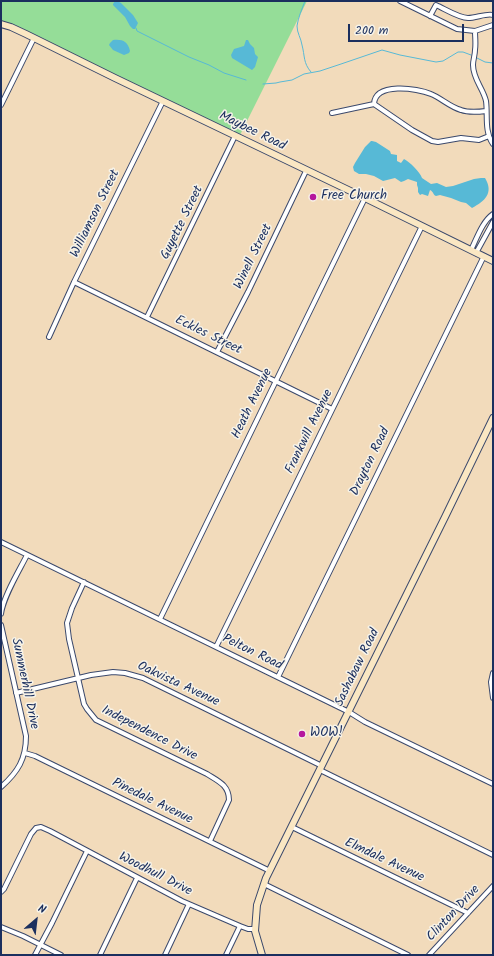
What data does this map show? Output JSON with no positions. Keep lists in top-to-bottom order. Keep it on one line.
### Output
{"streets":{"street":["Maybee Road","Williamson Street","Guyette Street","Winell Street","Eckles Street","Heath Avenue","Frankwill Avenue","Drayton Road","Pelton Road","Sashabaw Road","Summerhill Drive","Oakvista Avenue","Independence Drive","Pinedale Avenue","Elmdale Avenue","Woodhull Drive","Clinton Drive"]},"crossings":[["Maybee Road","Williamson Street"],["Maybee Road","Guyette Street"],["Maybee Road","Winell Street"],["Maybee Road","Heath Avenue"],["Maybee Road","Frankwill Avenue"],["Maybee Road","Drayton Road"],["Williamson Street","Eckles Street"],["Guyette Street","Eckles Street"],["Winell Street","Eckles Street"],["Eckles Street","Heath Avenue"],["Eckles Street","Frankwill Avenue"],["Heath Avenue","Pelton Road"],["Frankwill Avenue","Pelton Road"],["Drayton Road","Pelton Road"],["Pelton Road","Sashabaw Road"],["Pelton Road","Independence Drive"],["Sashabaw Road","Oakvista Avenue"],["Sashabaw Road","Pinedale Avenue"],["Sashabaw Road","Elmdale Avenue"],["Sashabaw Road","Woodhull Drive"],["Summerhill Drive","Oakvista Avenue"],["Summerhill Drive","Pinedale Avenue"],["Oakvista Avenue","Independence Drive"],["Independence Drive","Pinedale Avenue"],["Elmdale Avenue","Clinton Drive"]],"places":["Free Church","WOW!"],"scale_bar":"200 m","north":"top right"}
